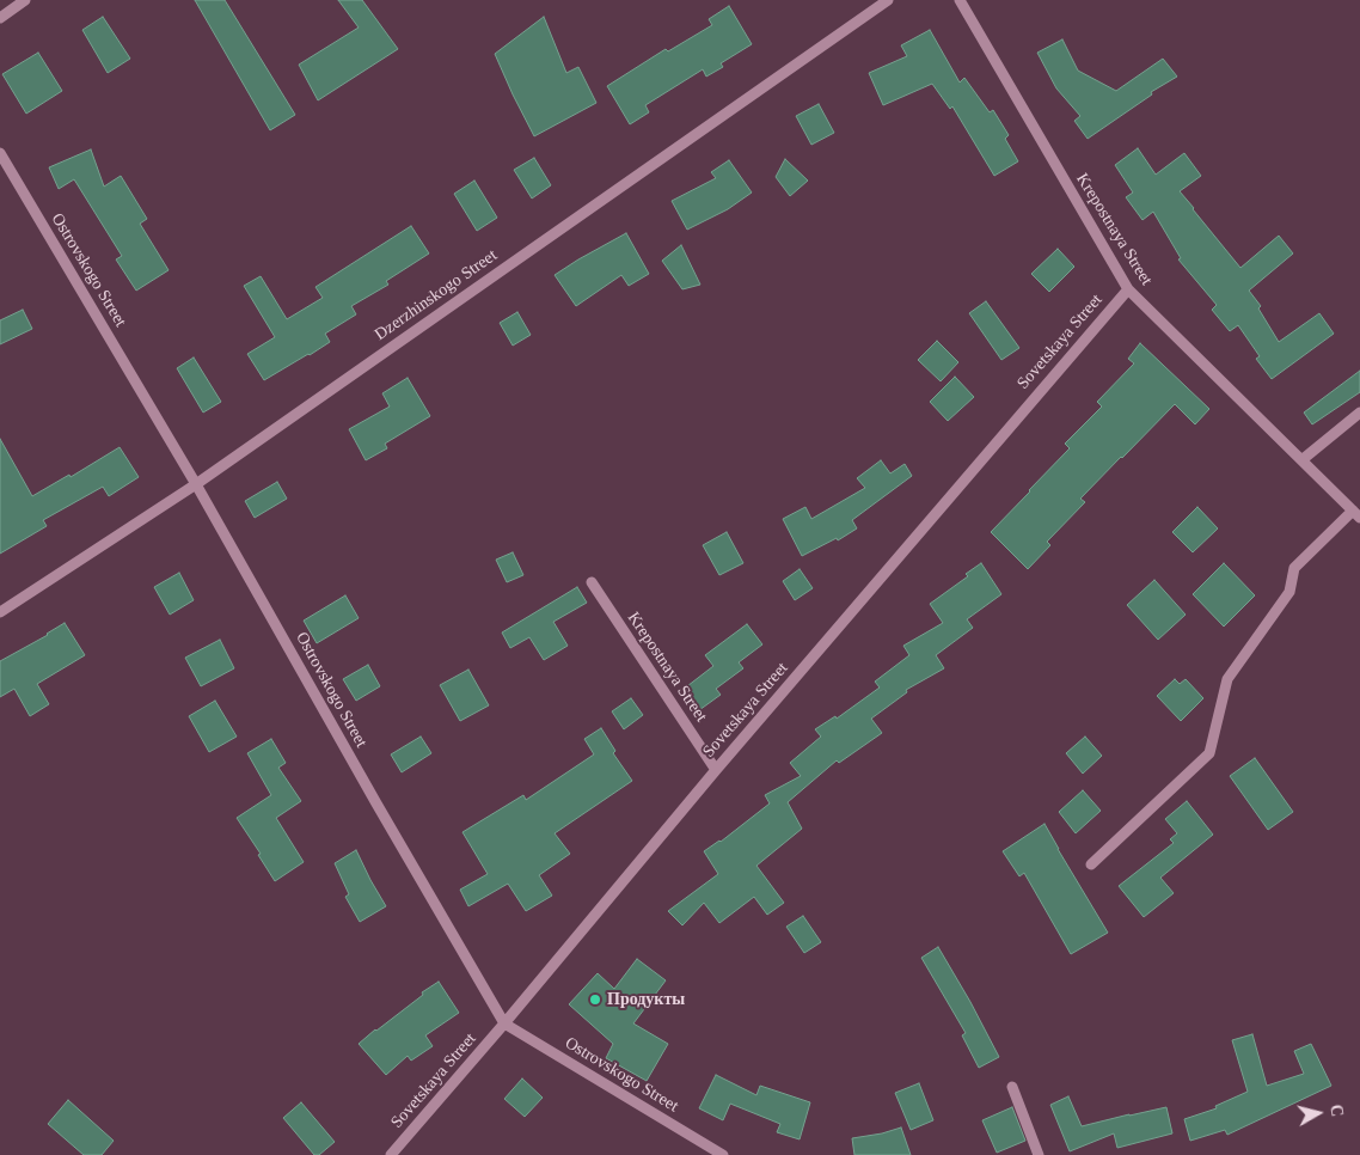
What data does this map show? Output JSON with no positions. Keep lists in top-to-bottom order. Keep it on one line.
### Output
{"streets":{"street":["Krepostnaya Street","Ostrovskogo Street","Dzerzhinskogo Street","Sovetskaya Street"]},"crossings":[["Krepostnaya Street","Sovetskaya Street"],["Ostrovskogo Street","Dzerzhinskogo Street"],["Ostrovskogo Street","Sovetskaya Street"]],"places":["Продукты"],"north":"right"}
